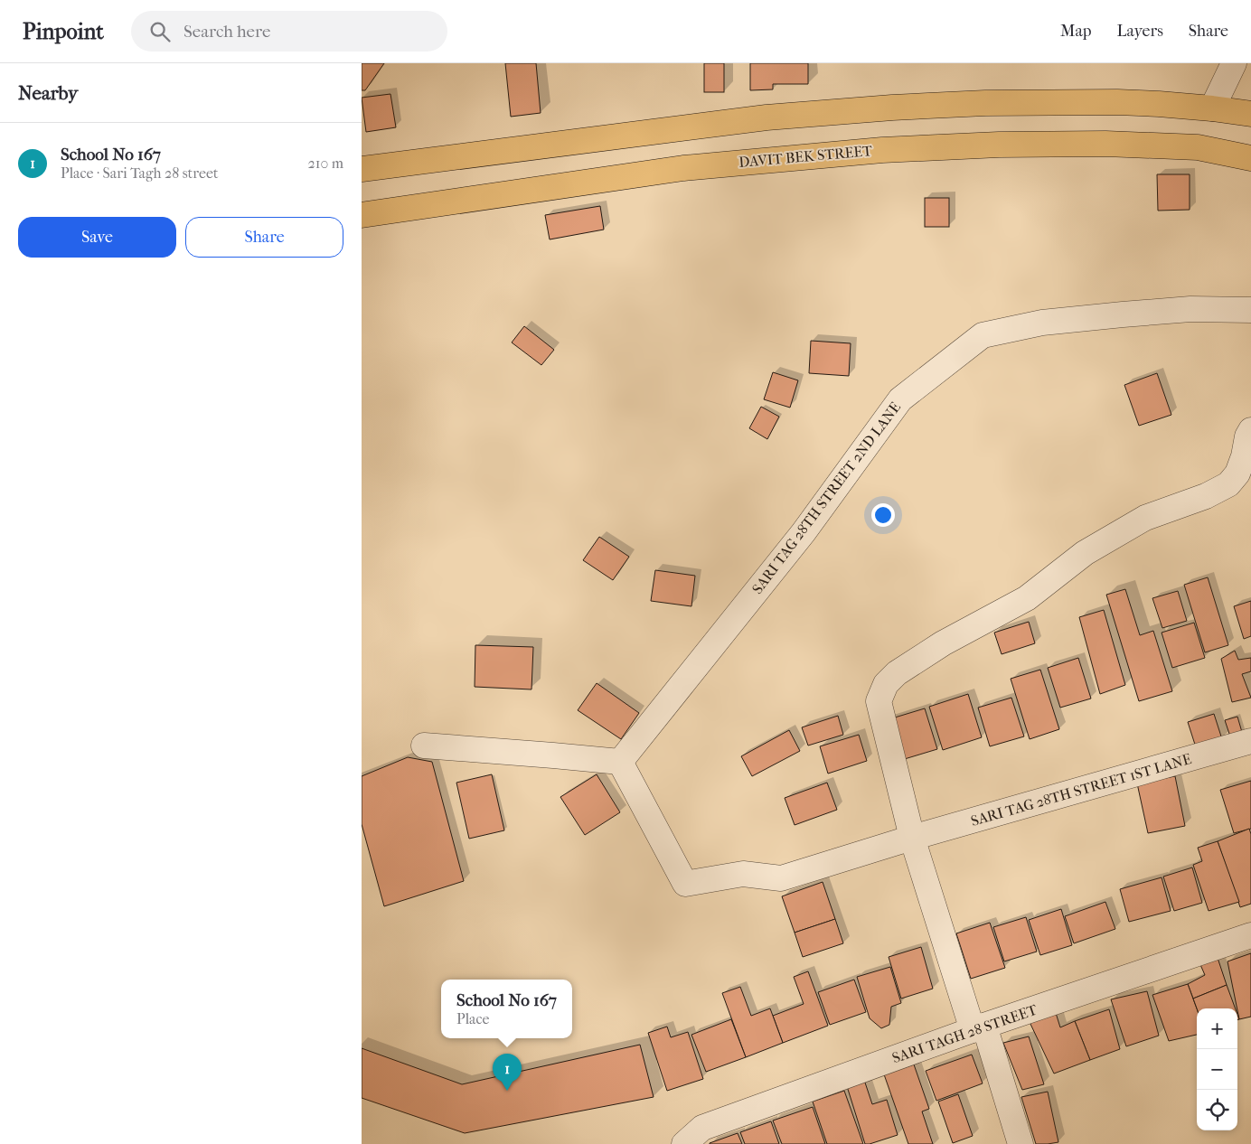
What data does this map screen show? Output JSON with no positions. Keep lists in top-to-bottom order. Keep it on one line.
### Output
{"streets":{"main road":["DAVIT BEK STREET"],"street":["SARI TAG 28TH STREET 2ND LANE","SARI TAG 28TH STREET 1ST LANE","SARI TAGH 28 STREET"]},"crossings":[["SARI TAG 28TH STREET 2ND LANE","SARI TAG 28TH STREET 1ST LANE"]],"page":{"header":"Pinpoint","search":"Search here","nav":["Map","Layers","Share"],"heading":"Nearby","list":[{"mark":"1","name":"School No 167","note":"Place · Sari Tagh 28 street","value":"210 m"}],"buttons":["Save","Share"],"popup":["School No 167","Place"],"map_buttons":["+","−"],"pins":"1"}}
